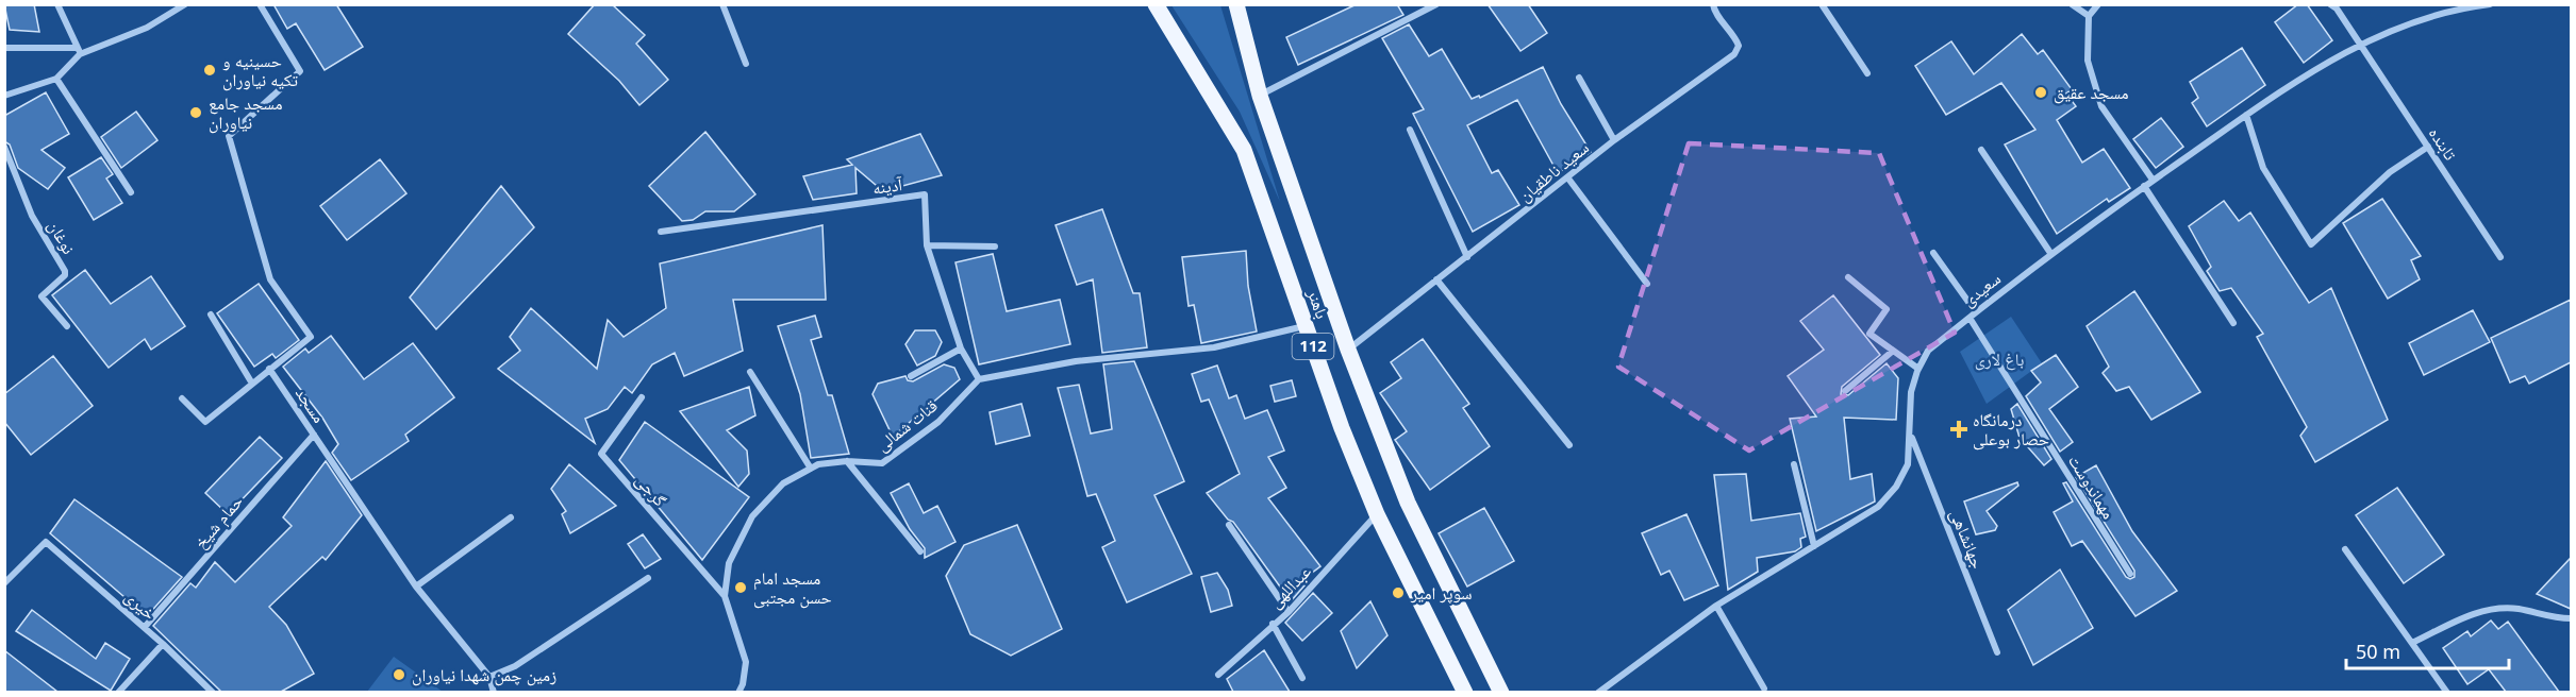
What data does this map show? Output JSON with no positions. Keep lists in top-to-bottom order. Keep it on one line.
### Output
{"streets":{"main road":["باهنر","112"],"street":["تابنده","سعید ناطقیان","آدینه","نوغان","سعیدی","مسجد","قنات شمالى","مهماندوست","گرجی","حمام شیخ","جهانشاهی","عبداللهی","خیری"]},"crossings":[["تابنده","سعیدی"],["سعید ناطقیان","باهنر"],["آدینه","قنات شمالى"],["سعیدی","مهماندوست"],["سعیدی","جهانشاهی"],["باهنر","عبداللهی"],["مسجد","حمام شیخ"],["قنات شمالى","گرجی"],["حمام شیخ","خیری"]],"parks":["باغ لاری"],"places":{"other":["حسینیه و تکیه نیاوران","مسجد عقیق","مسجد جامع نیاوران","مسجد امام حسن مجتبی","سوپر امیر","زمین چمن شهدا نیاوران"],"health":["درمانگاه حصار بوعلی"]},"scale_bar":"50 m"}
